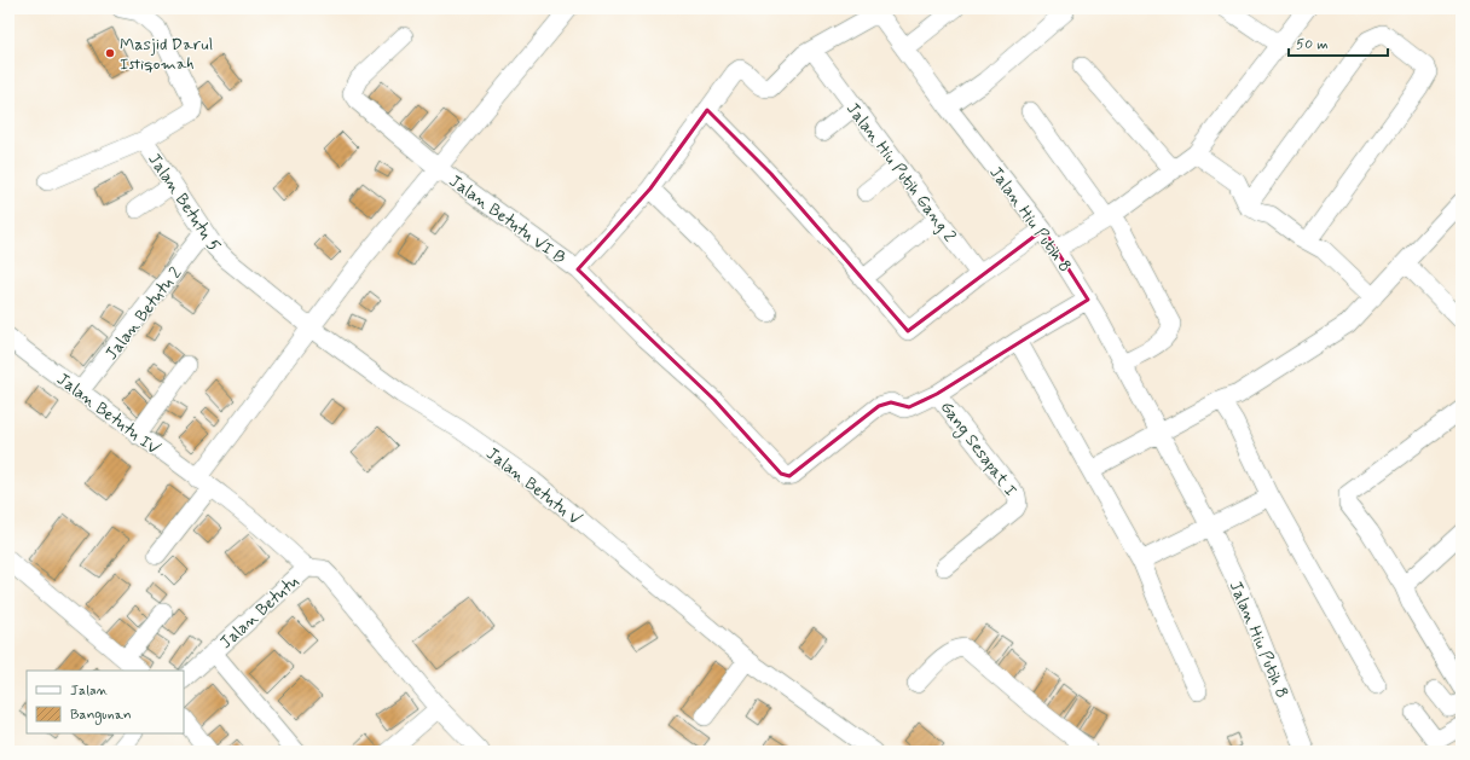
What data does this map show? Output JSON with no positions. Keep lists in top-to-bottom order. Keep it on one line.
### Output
{"streets":{"street":["Jalan Hiu Putih Gang 2","Jalan Betutu 5","Jalan Betutu VI B","Jalan Hiu Putih 8","Jalan Betutu 2","Jalan Betutu IV","Gang Sesapat I","Jalan Betutu V","Jalan Betutu"]},"crossings":[["Jalan Hiu Putih Gang 2","Jalan Hiu Putih 8"],["Jalan Betutu 5","Jalan Betutu 2"],["Jalan Betutu 5","Jalan Betutu V"],["Jalan Betutu VI B","Gang Sesapat I"],["Jalan Betutu 2","Jalan Betutu IV"],["Jalan Betutu IV","Jalan Betutu"]],"places":["Masjid Darul Istiqomah"],"legend":["Jalan","Bangunan"],"scale_bar":"50 m"}
